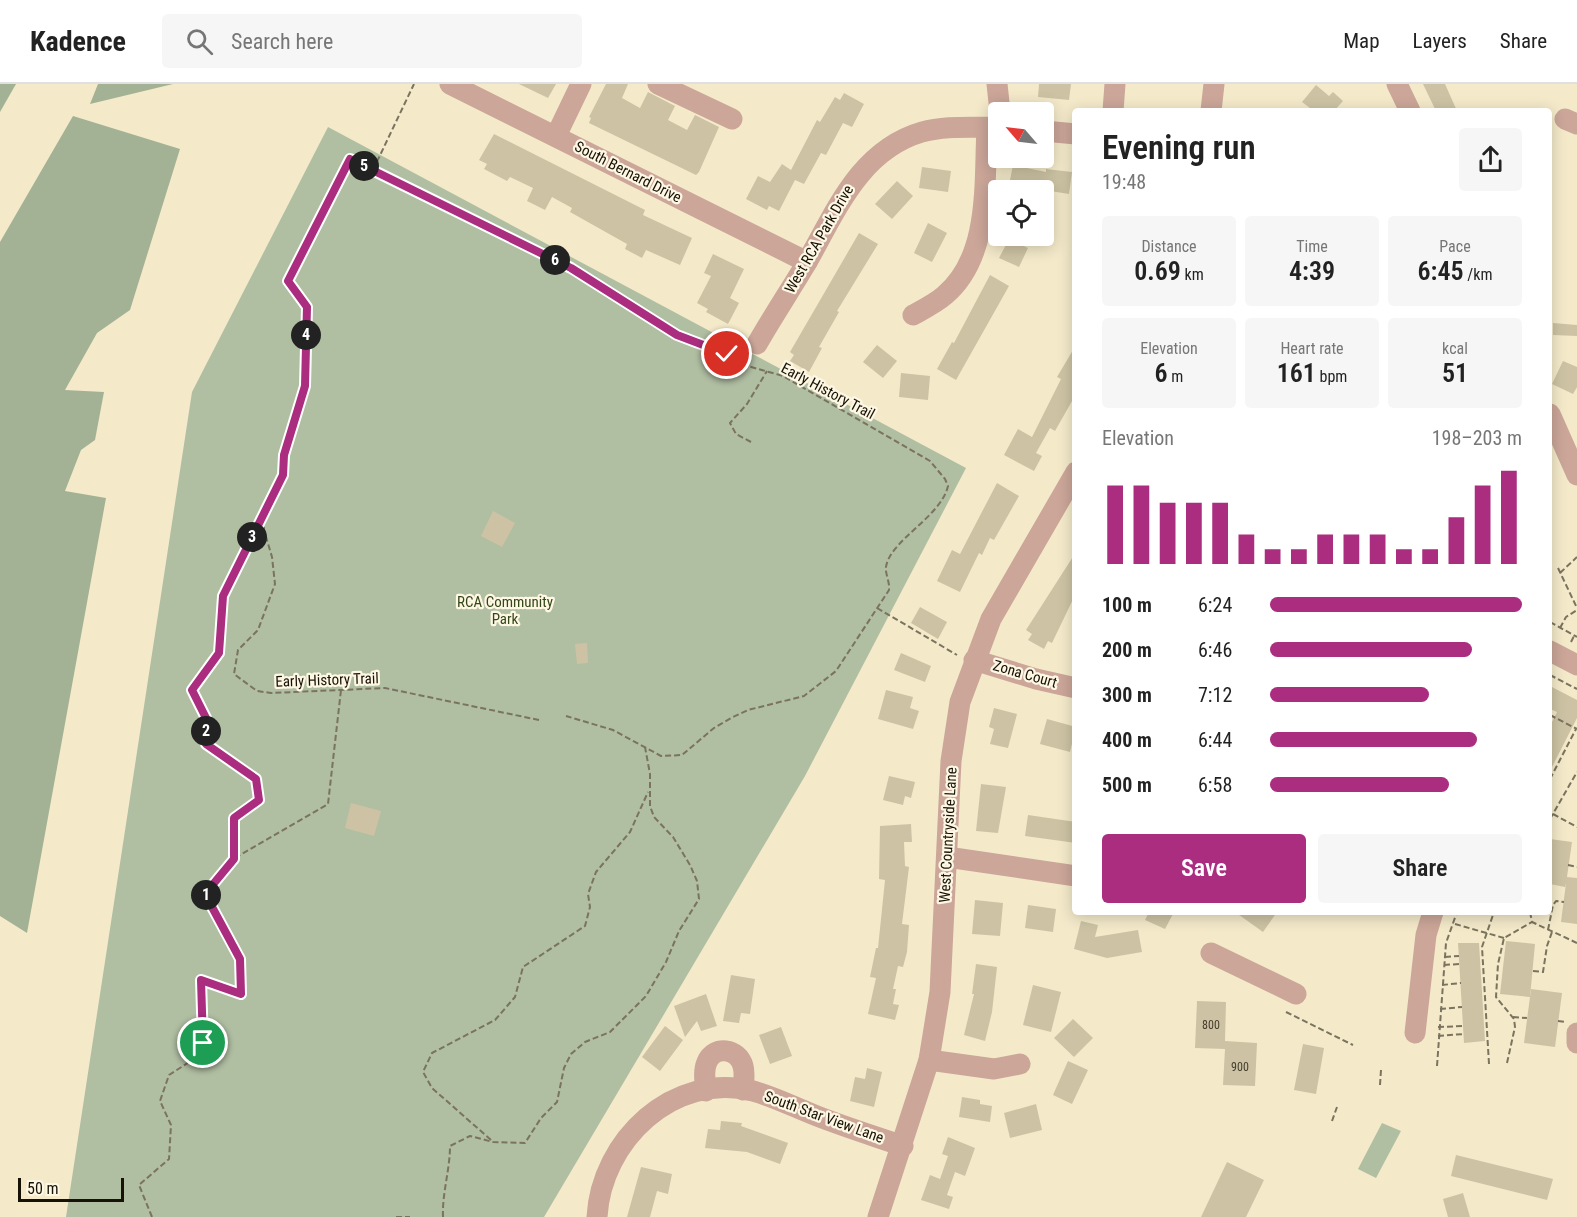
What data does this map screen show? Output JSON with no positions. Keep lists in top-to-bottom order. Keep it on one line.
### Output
{"streets":{"street":["South Bernard Drive","West RCA Park Drive","Zona Court","West Countryside Lane","South Star View Lane"],"path":["Early History Trail"]},"crossings":[["South Bernard Drive","West RCA Park Drive"],["Zona Court","West Countryside Lane"],["West Countryside Lane","South Star View Lane"]],"parks":["RCA Community Park"],"house_numbers":["800","900"],"scale_bar":"50 m","north":"top left","page":{"header":"Kadence","search":"Search here","nav":["Map","Layers","Share"],"heading":["Evening run","19:48"],"pins":["5","6","4","3","2","1"],"stats":[["Distance","0.69 km"],["Time","4:39"],["Pace","6:45 /km"],["Elevation","6 m"],["Heart rate","161 bpm"],["kcal","51"]],"chart":["Elevation","198–203 m"],"list":[{"name":"100 m","note":"6:24"},{"name":"200 m","note":"6:46"},{"name":"300 m","note":"7:12"},{"name":"400 m","note":"6:44"},{"name":"500 m","note":"6:58"}],"buttons":["Save","Share"],"scale":"50 m"}}
